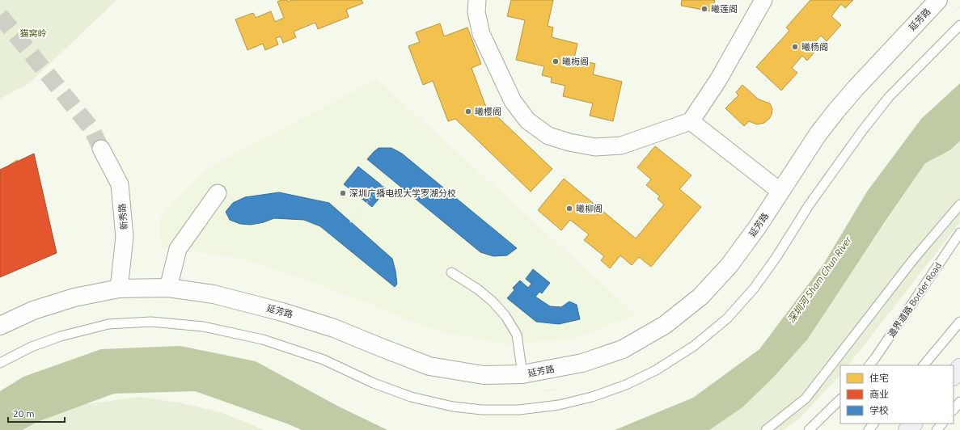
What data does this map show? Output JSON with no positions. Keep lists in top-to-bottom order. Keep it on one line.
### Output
{"streets":{"main road":["延芳路"],"street":["新秀路"],"lane":["邊界道路 Border Road"]},"crossings":[["延芳路","新秀路"]],"water":["深圳河 Sham Chun River"],"parks":["猫窝岭"],"places":["曦莲阁","曦杨阁","曦梅阁","曦樱阁","深圳广播电视大学罗湖分校","曦柳阁"],"legend":["住宅","商业","学校"],"scale_bar":"20 m"}
